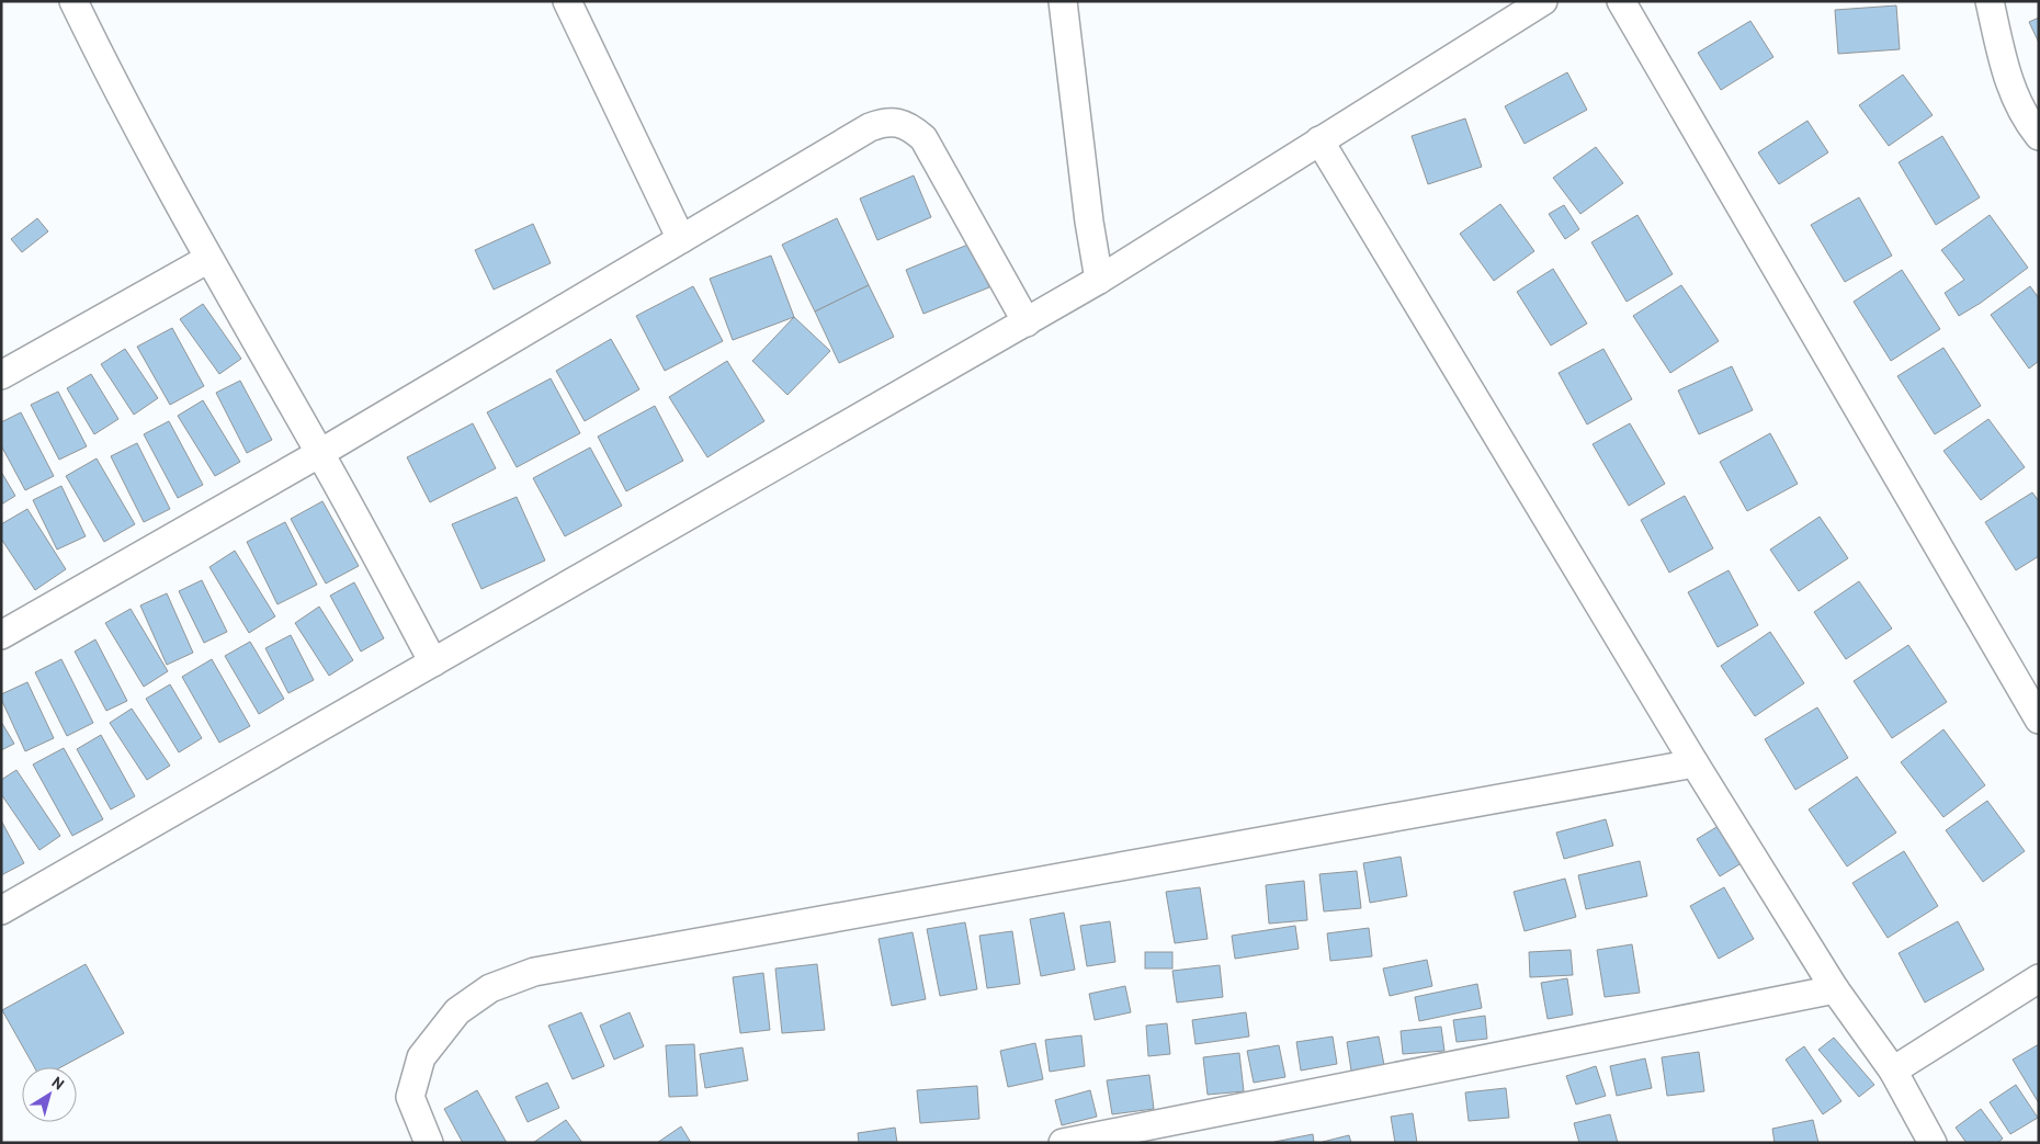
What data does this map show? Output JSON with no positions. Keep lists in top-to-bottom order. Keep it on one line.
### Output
{"north":"top right"}
